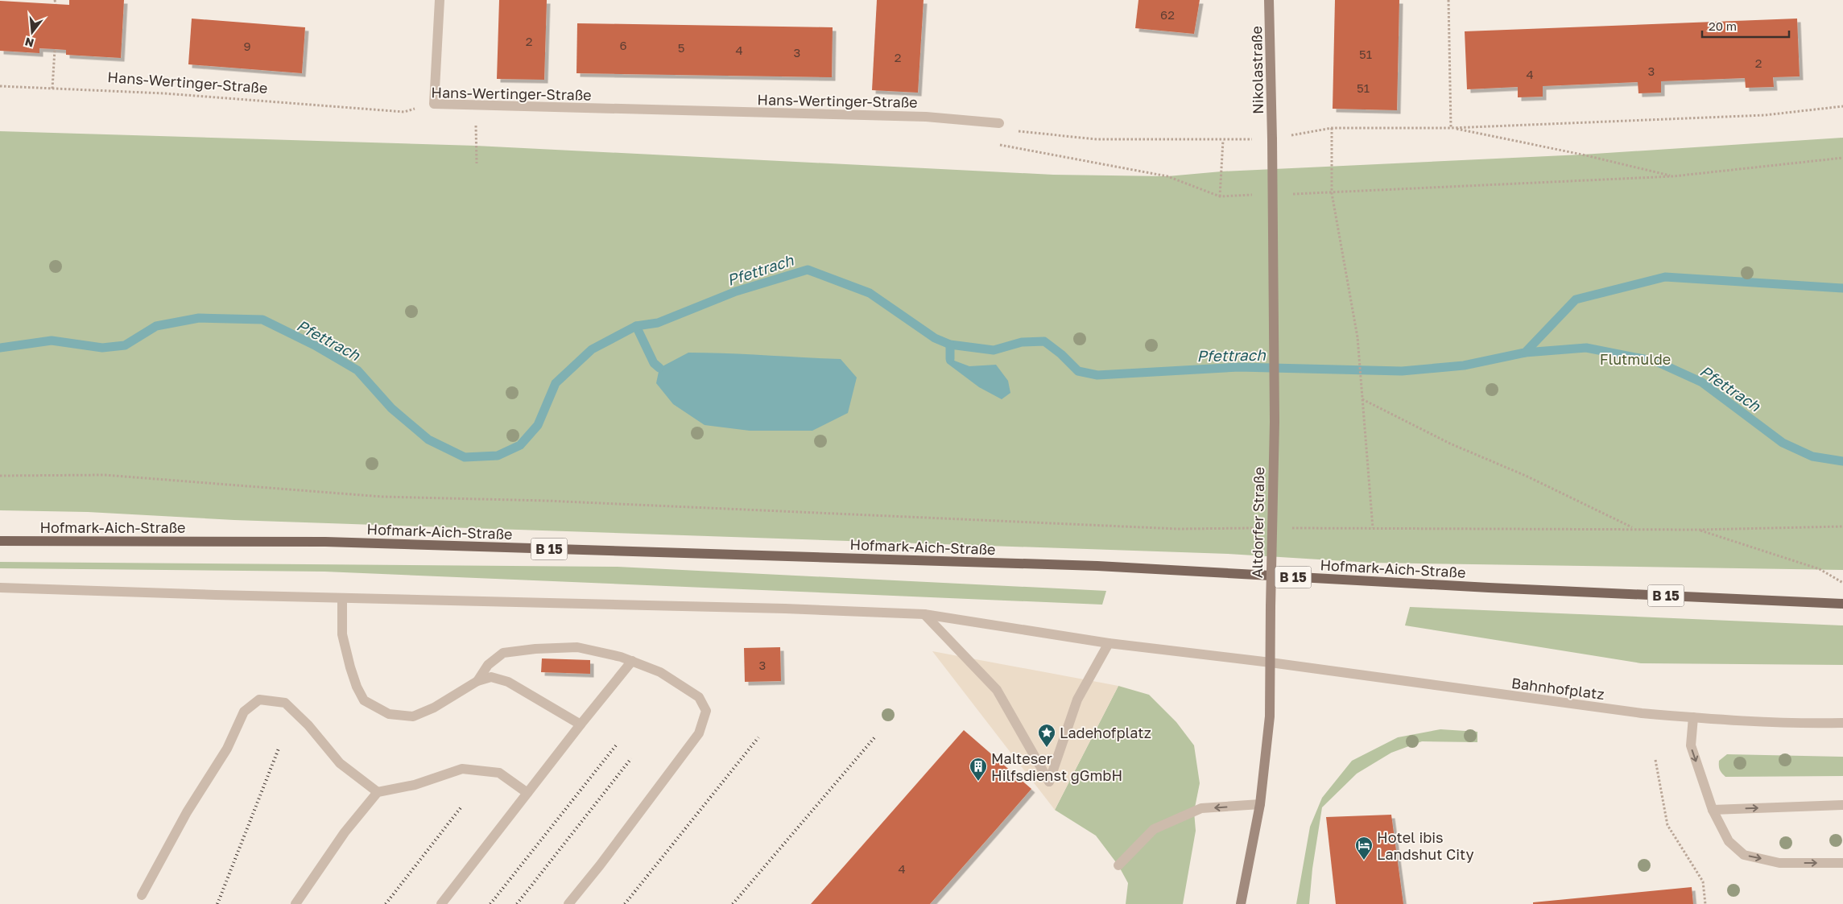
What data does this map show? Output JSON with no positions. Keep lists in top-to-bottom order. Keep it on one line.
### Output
{"streets":{"main road":["Nikolastraße","Altdorfer Straße","Hofmark-Aich-Straße","B 15"],"street":["Hans-Wertinger-Straße","Bahnhofplatz"]},"crossings":[["Nikolastraße","Altdorfer Straße"],["Altdorfer Straße","Bahnhofplatz"]],"water":["Pfettrach"],"parks":["Flutmulde"],"places":{"place":["Ladehofplatz"],"building":["Malteser Hilfsdienst gGmbH"],"hotel":["Hotel ibis Landshut City"]},"house_numbers":["62","2","6","9","5","4","3","51","2","2","3","4","51","3","4"],"scale_bar":"20 m","north":"bottom"}
